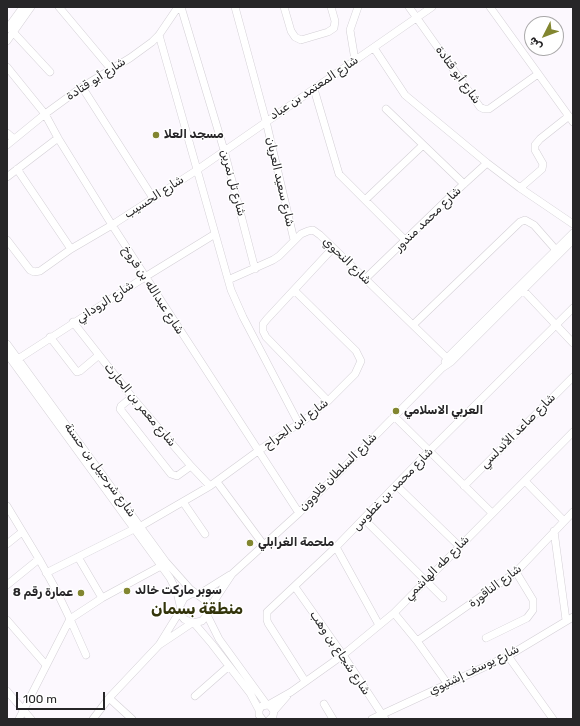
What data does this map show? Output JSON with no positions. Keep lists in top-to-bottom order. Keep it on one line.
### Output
{"streets":{"street":["شارع أبو قتادة","شارع المعتمد بن عباد","شارع سعيد العريان","شارع تل نمرين","شارع الحسيب","شارع محمد مندور","شارع النحوي","شارع عبدالله بن فروخ","شارع الروداني","شارع معمر بن الحارث","شارع ابن الجراح","شارع صاعد الأندلسي","شارع شرحبيل بن حسنة","شارع السلطان قلاوون","شارع محمد بن غطوس","شارع طه الهاشمي","شارع الناقورة","شارع شجاع بن وهب","شارع يوسف إشتيوي"]},"crossings":[["شارع أبو قتادة","شارع المعتمد بن عباد"],["شارع أبو قتادة","شارع عبدالله بن فروخ"],["شارع المعتمد بن عباد","شارع سعيد العريان"],["شارع المعتمد بن عباد","شارع تل نمرين"],["شارع المعتمد بن عباد","شارع الحسيب"],["شارع سعيد العريان","شارع النحوي"],["شارع تل نمرين","شارع النحوي"],["شارع الحسيب","شارع عبدالله بن فروخ"],["شارع محمد مندور","شارع النحوي"],["شارع النحوي","شارع السلطان قلاوون"],["شارع عبدالله بن فروخ","شارع الروداني"],["شارع عبدالله بن فروخ","شارع ابن الجراح"],["شارع عبدالله بن فروخ","شارع السلطان قلاوون"],["شارع الروداني","شارع معمر بن الحارث"],["شارع الروداني","شارع شرحبيل بن حسنة"],["شارع معمر بن الحارث","شارع ابن الجراح"],["شارع معمر بن الحارث","شارع السلطان قلاوون"],["شارع ابن الجراح","شارع شرحبيل بن حسنة"],["شارع شرحبيل بن حسنة","شارع السلطان قلاوون"],["شارع محمد بن غطوس","شارع طه الهاشمي"],["شارع محمد بن غطوس","شارع شجاع بن وهب"],["شارع طه الهاشمي","شارع شجاع بن وهب"],["شارع شجاع بن وهب","شارع يوسف إشتيوي"]],"districts":["منطقة بسمان"],"places":["مسجد العلا","العربي الاسلامي","ملحمة الغرابلي","سوبر ماركت خالد","عمارة رقم 8"],"scale_bar":"100 m","north":"bottom left"}
